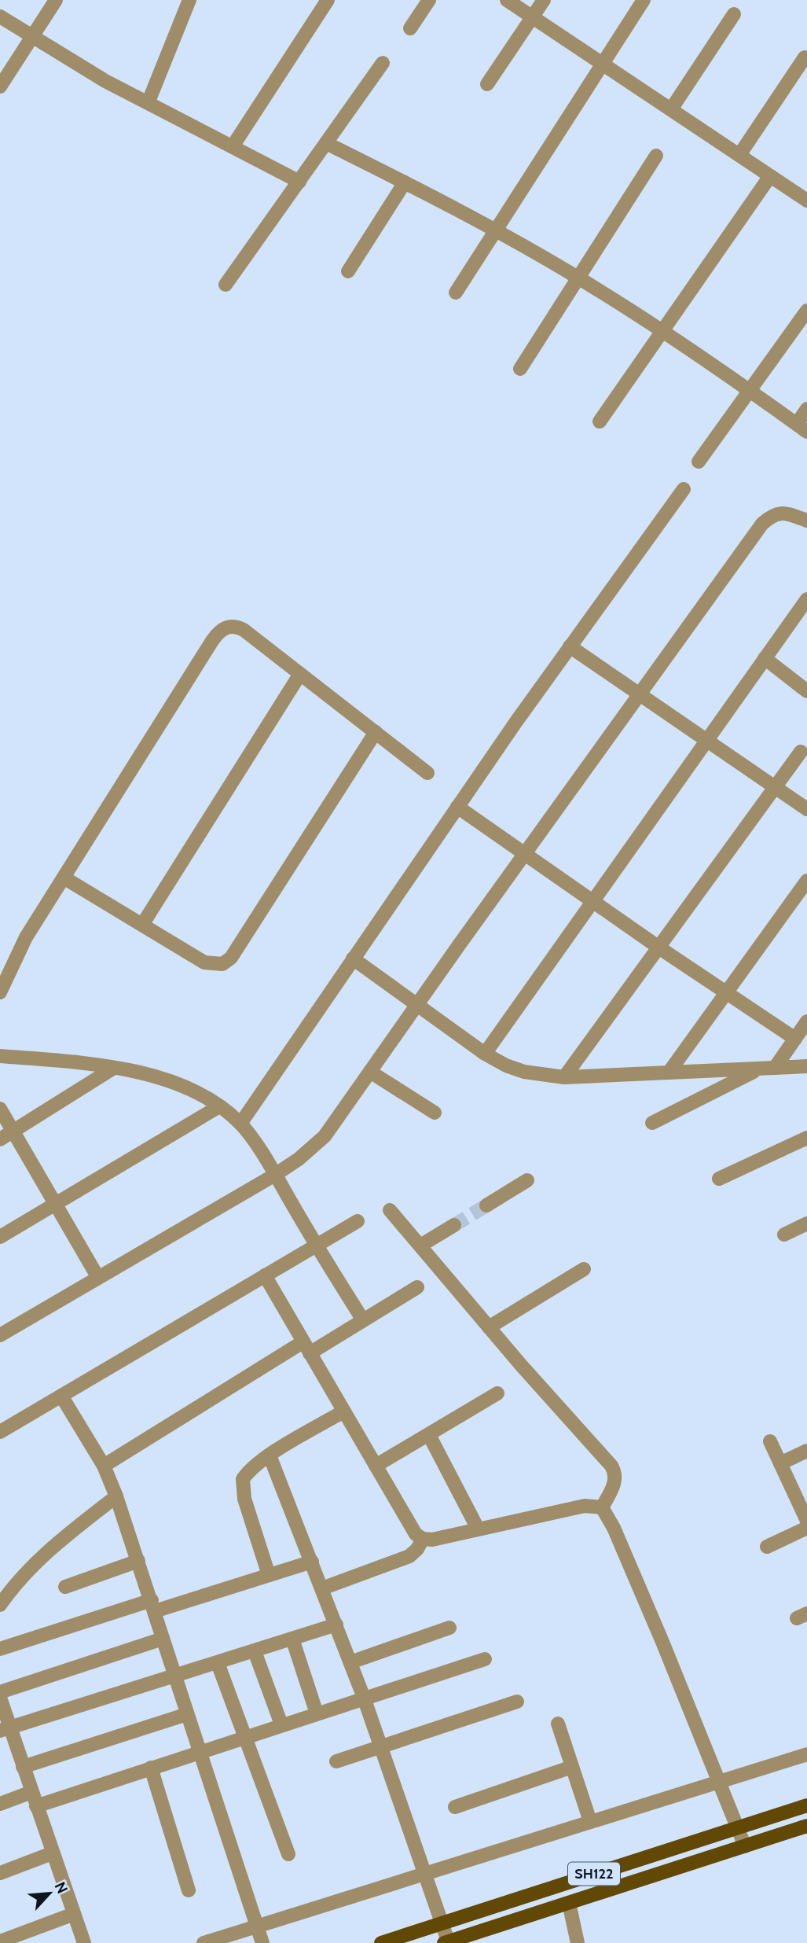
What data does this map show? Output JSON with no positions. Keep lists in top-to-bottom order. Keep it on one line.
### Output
{"streets":{"main road":["SH122"]},"north":"top right"}
